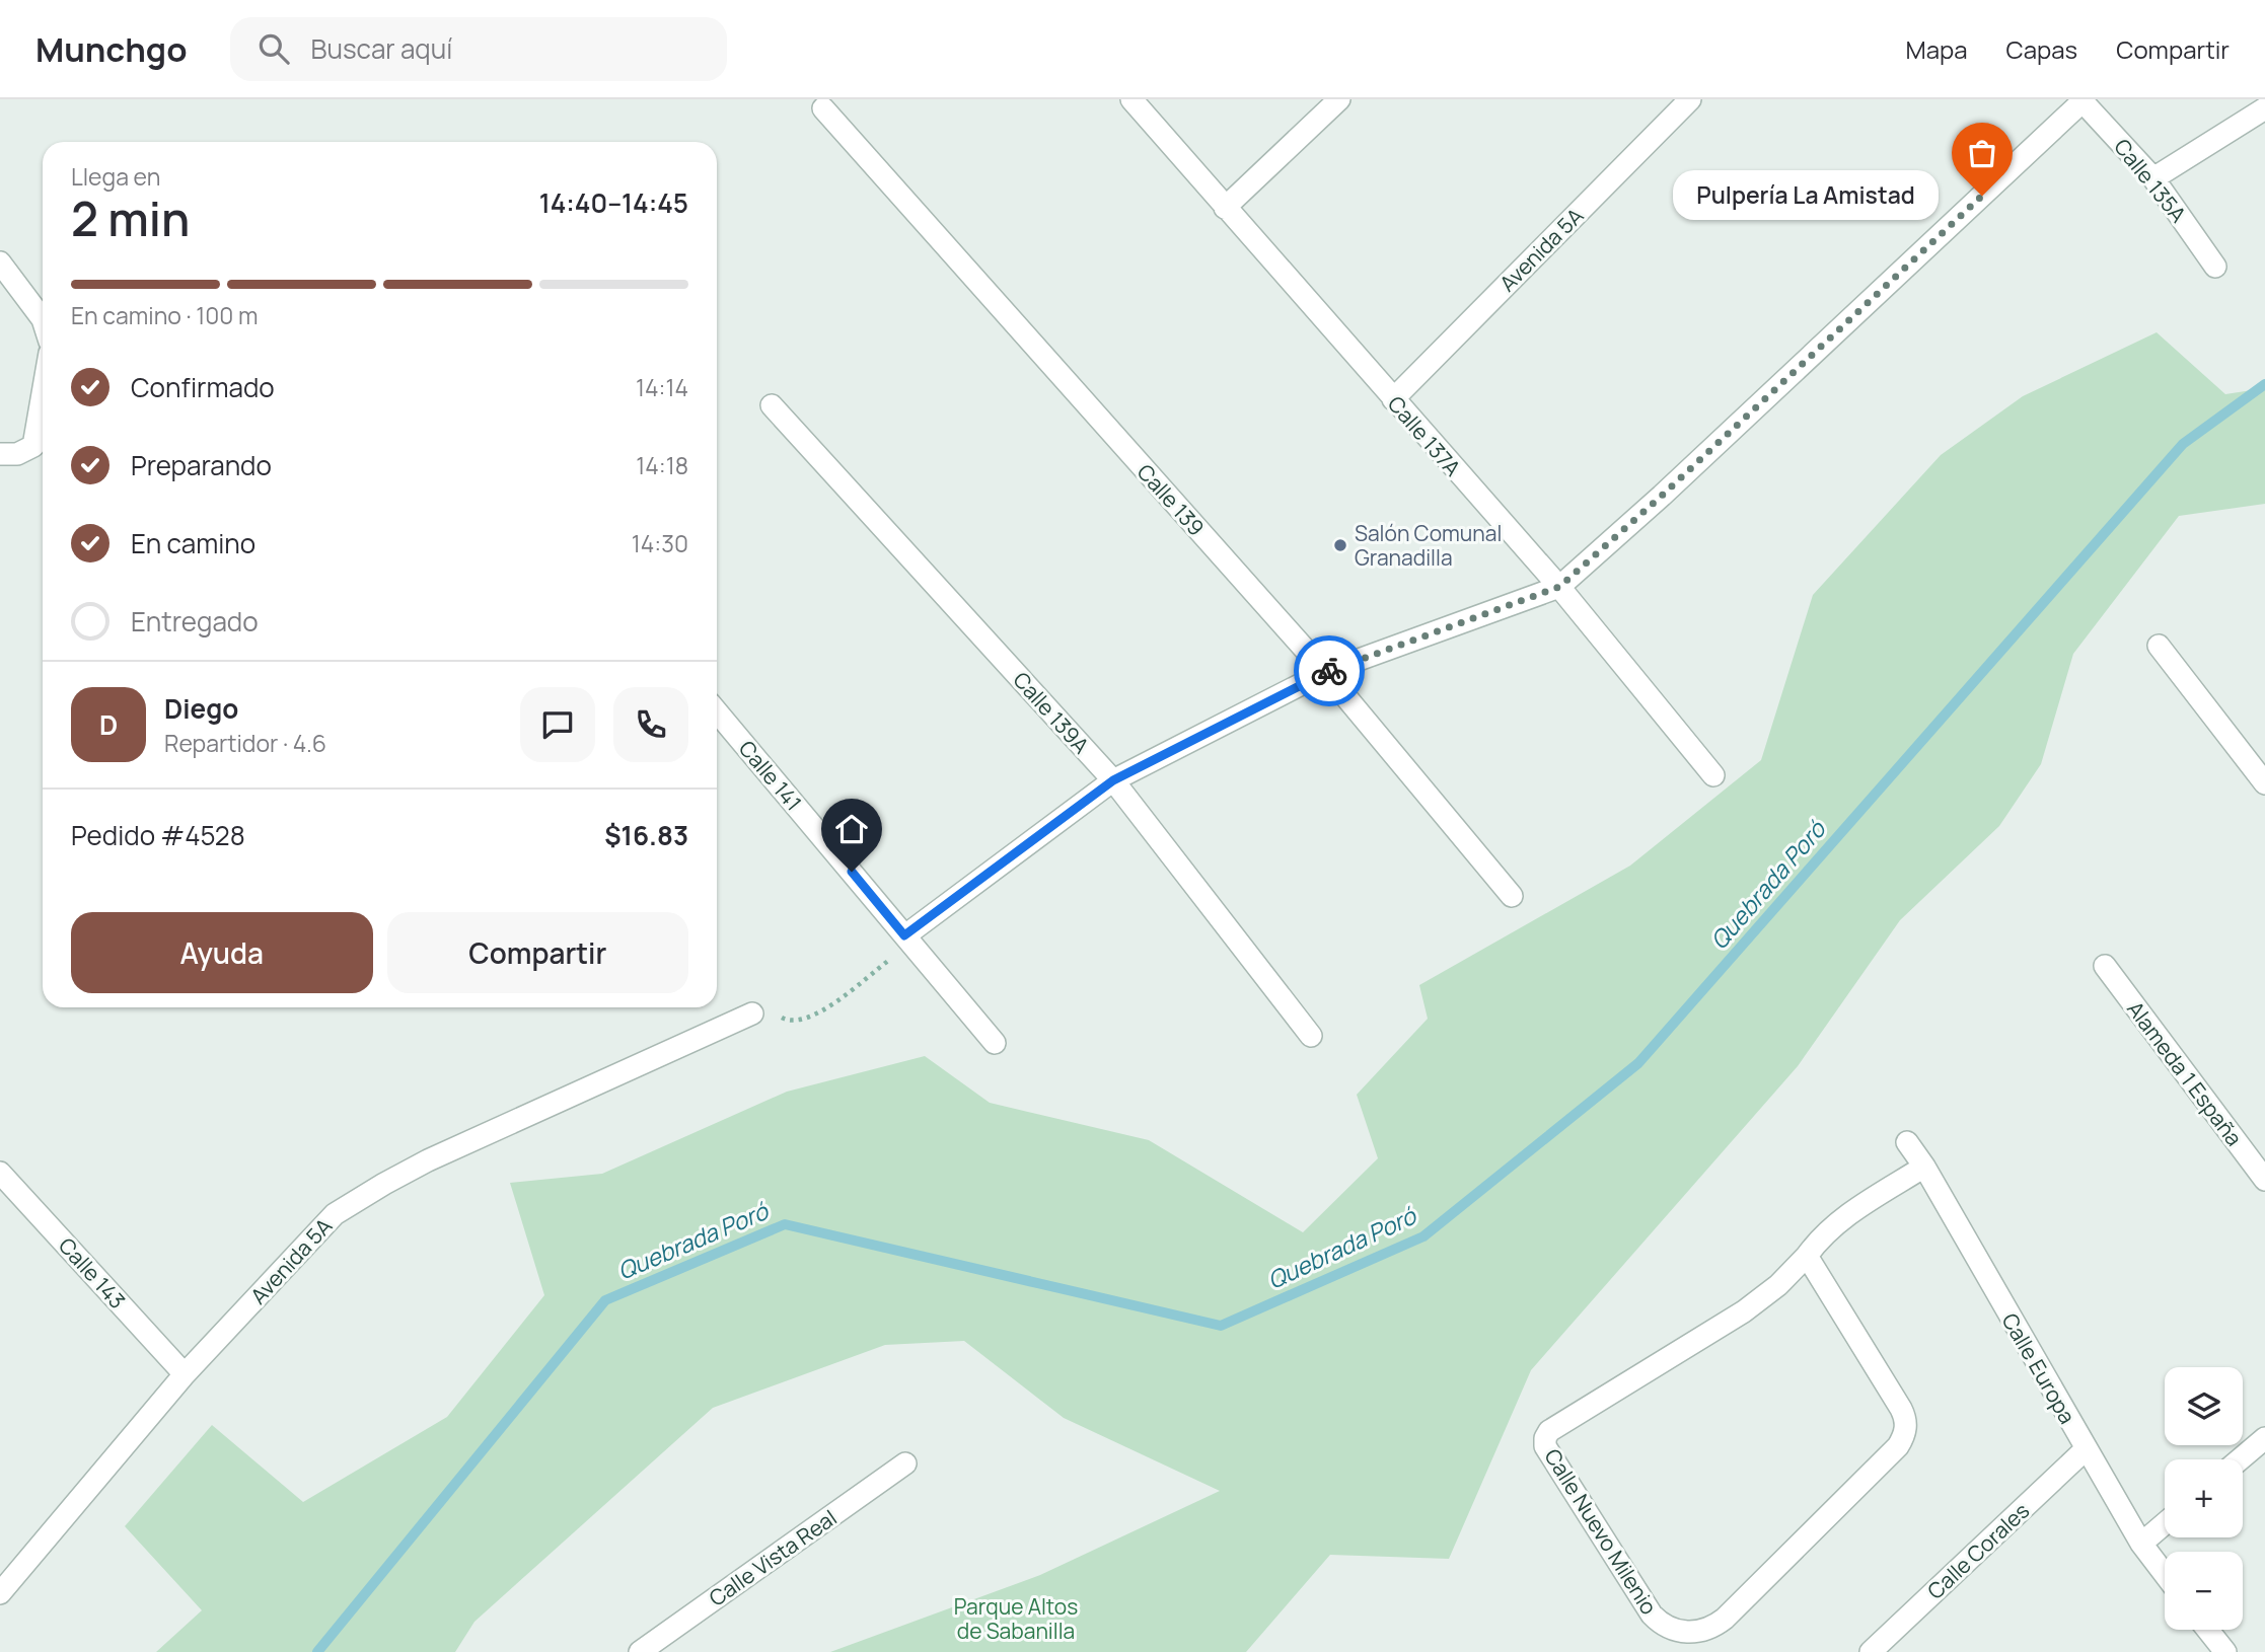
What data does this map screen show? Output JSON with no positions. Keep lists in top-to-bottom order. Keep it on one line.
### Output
{"streets":{"street":["Calle 135A","Avenida 5A","Calle 137A","Calle 139","Calle 139A","Calle 141","Alameda 1 España","Calle 143","Calle Europa","Calle Nuevo Milenio","Calle Corales","Calle Vista Real"]},"crossings":[["Avenida 5A","Calle 137A"],["Avenida 5A","Calle 143"],["Calle Europa","Calle Nuevo Milenio"],["Calle Europa","Calle Corales"]],"water":["Quebrada Poró"],"parks":["Parque Altos de Sabanilla"],"places":["Pulpería La Amistad","Salón Comunal Granadilla"],"page":{"header":"Munchgo","search":"Buscar aquí","nav":["Mapa","Capas","Compartir"],"heading":["2 min","Llega en","14:40–14:45"],"panel":["Diego","Repartidor · 4.6","Pedido #4528","$16.83"],"bubble":"Pulpería La Amistad","bar":"En camino · 100 m","list":[["Confirmado","14:14"],["Preparando","14:18"],["En camino","14:30"],"Entregado"],"round":"D","buttons":["Ayuda","Compartir"],"map_buttons":["+","−"]}}
